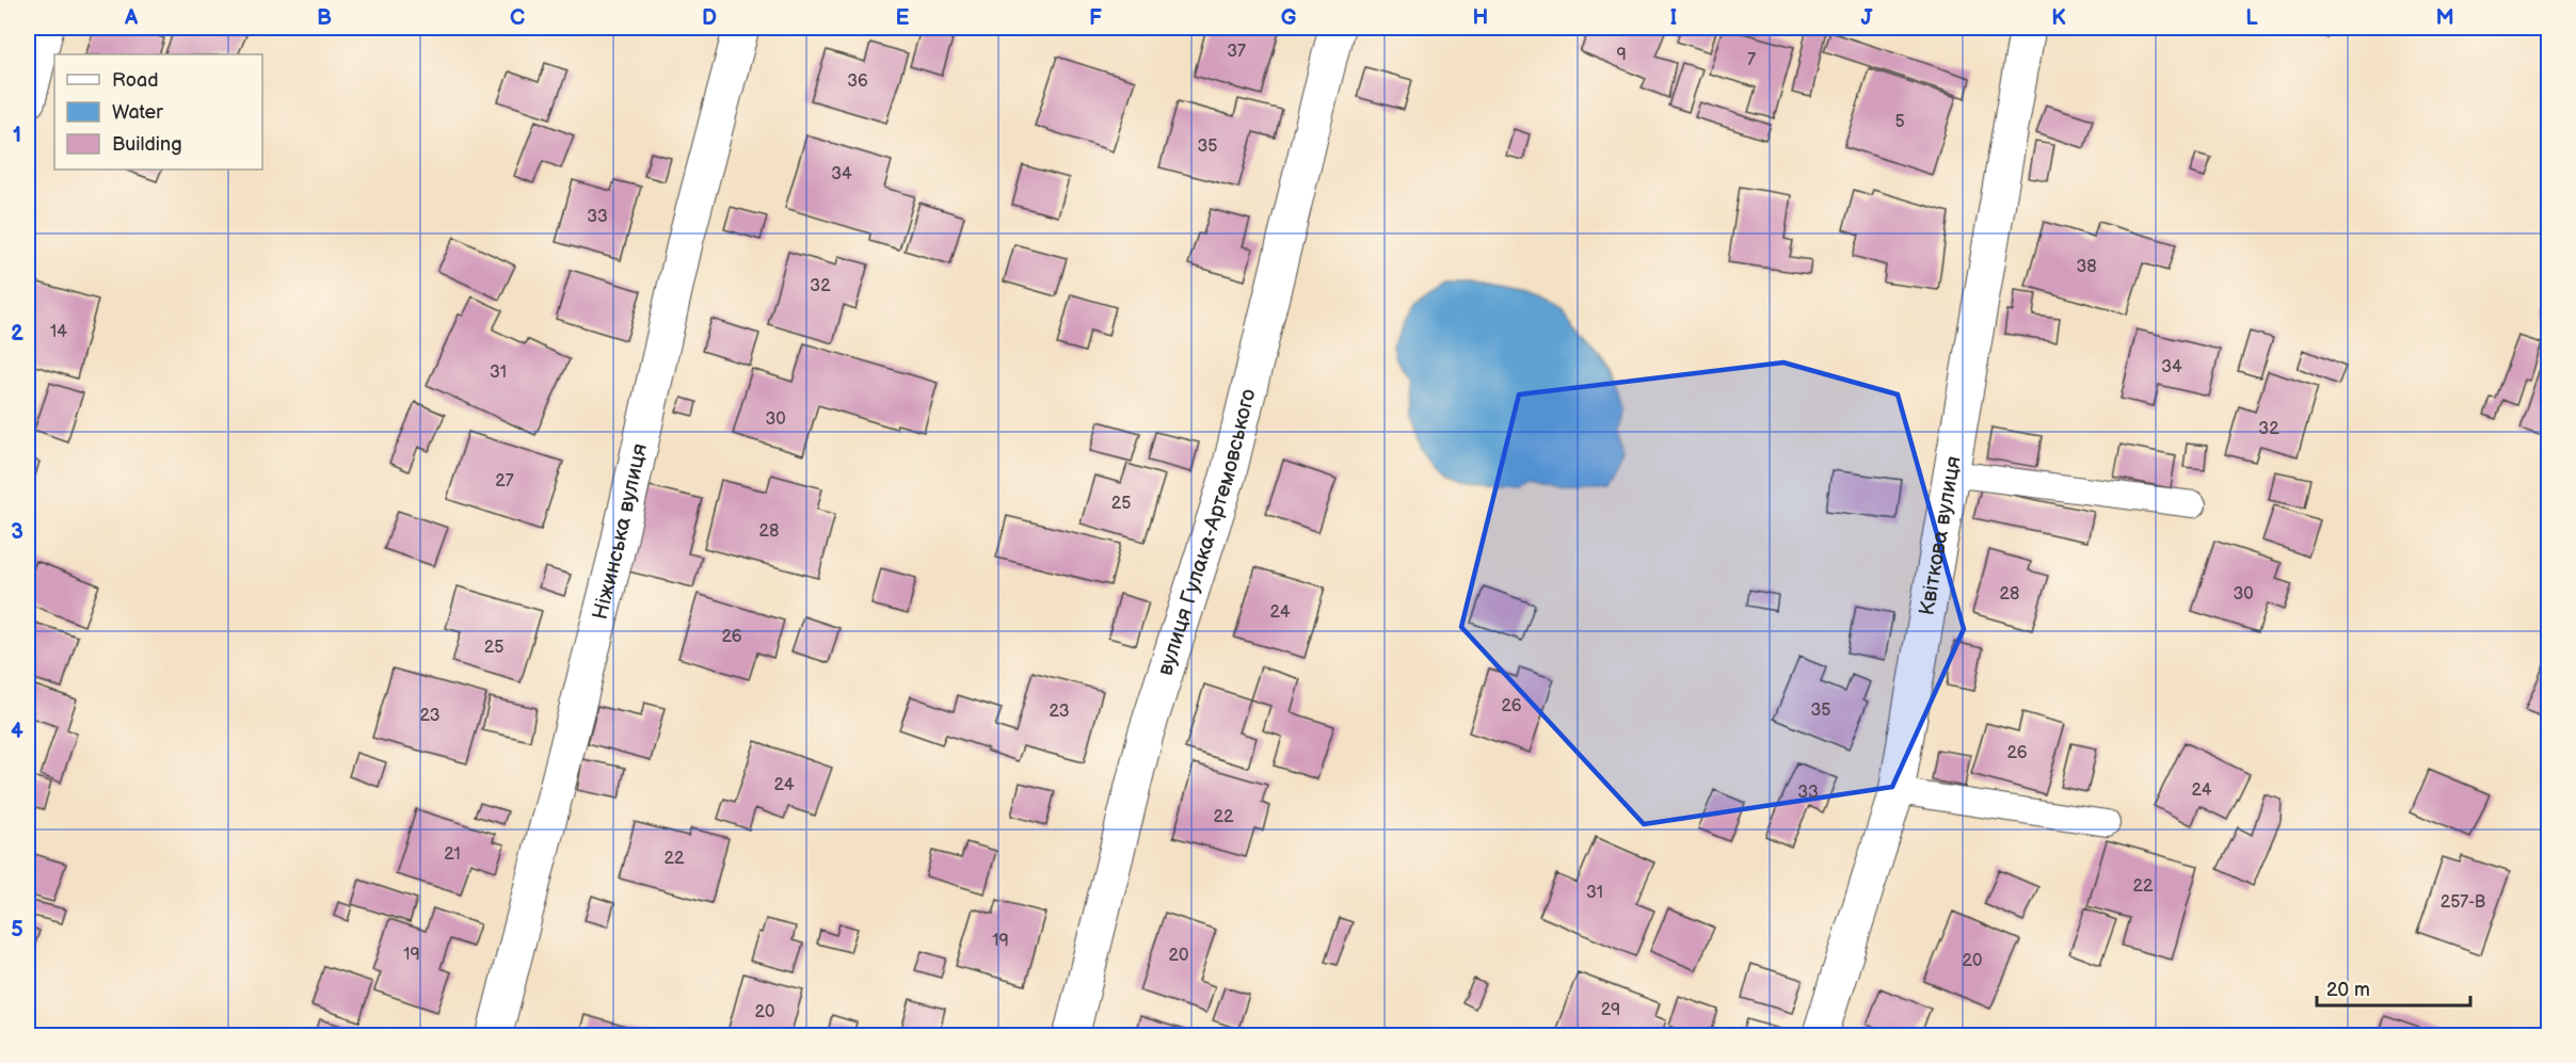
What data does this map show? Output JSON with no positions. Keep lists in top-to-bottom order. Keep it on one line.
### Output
{"streets":{"street":["Ніжинська вулиця","вулиця Гулака-Артемовського","Квіткова вулиця"]},"house_numbers":["37","9","7","36","5","35","34","33","38","32","14","34","31","30","32","27","25","28","28","30","24","26","25","26","35","23","23","26","24","24","33","22","21","22","22","31","257-В","19","19","20","20","29","20"],"legend":["Road","Water","Building"],"scale_bar":"20 m","grid":{"columns":["A","B","C","D","E","F","G","H","I","J","K","L","M"],"rows":["1","2","3","4","5"]}}
